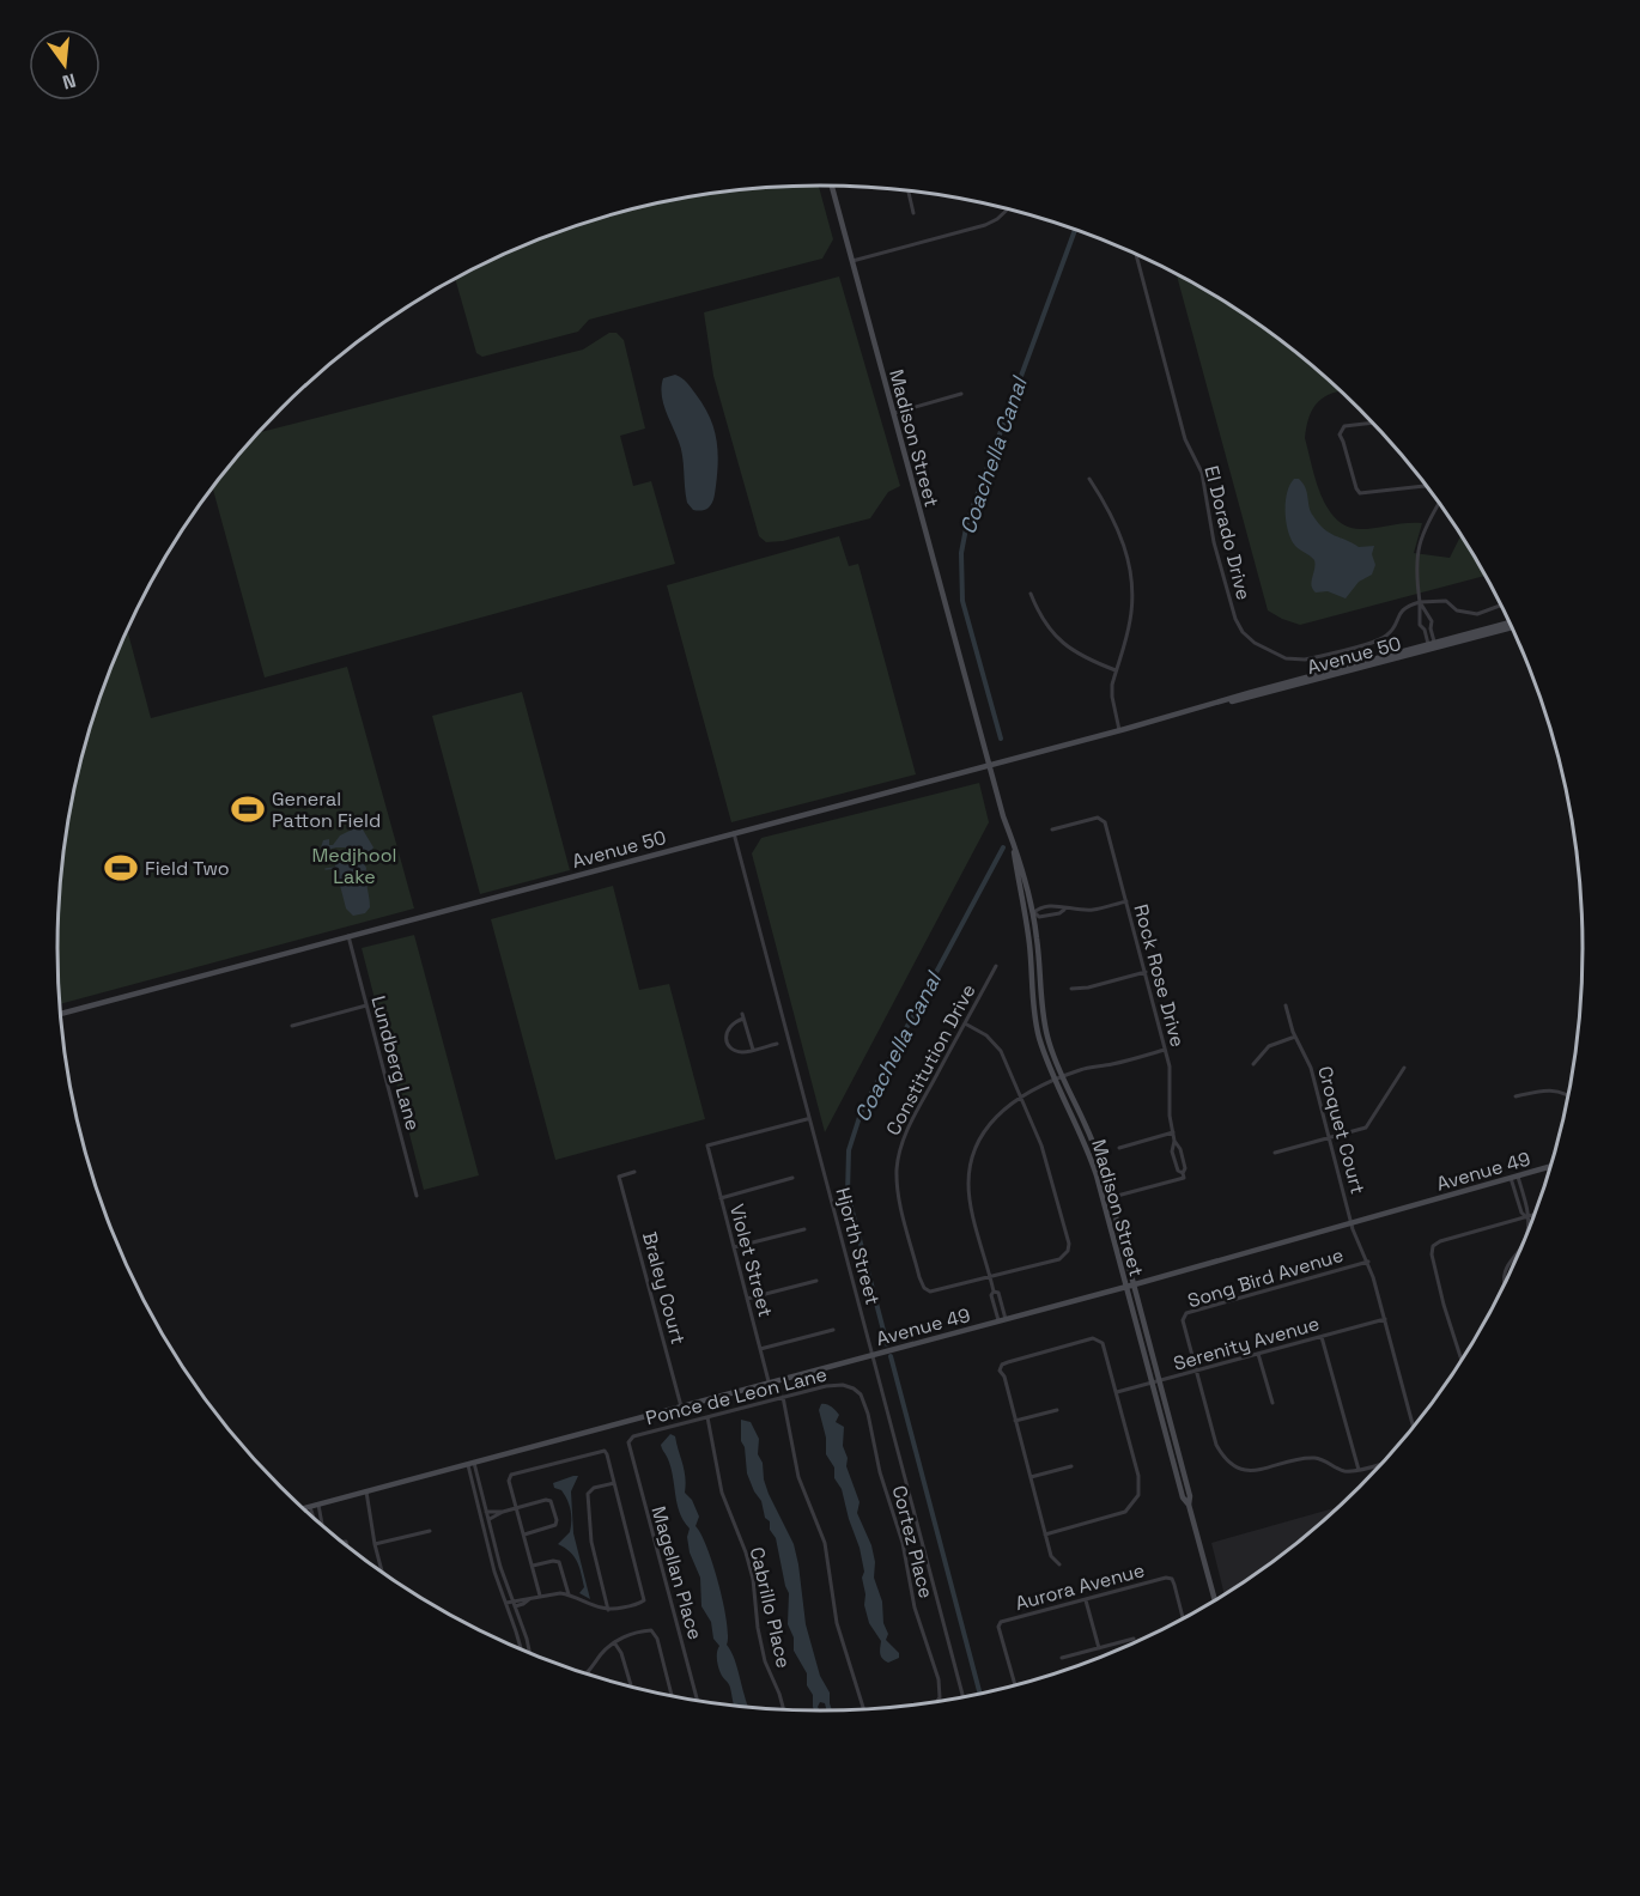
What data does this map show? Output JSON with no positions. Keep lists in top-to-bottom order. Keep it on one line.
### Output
{"streets":{"main road":["Madison Street","Avenue 50","Avenue 49"],"street":["El Dorado Drive","Rock Rose Drive","Constitution Drive","Lundberg Lane","Croquet Court","Hjorth Street","Violet Street","Song Bird Avenue","Braley Court","Serenity Avenue","Ponce de Leon Lane","Cortez Place","Magellan Place","Aurora Avenue","Cabrillo Place"]},"crossings":[["Madison Street","Avenue 50"],["Madison Street","Avenue 49"],["Madison Street","Serenity Avenue"],["Avenue 50","Lundberg Lane"],["Avenue 50","Hjorth Street"],["Croquet Court","Avenue 49"],["Croquet Court","Song Bird Avenue"],["Croquet Court","Serenity Avenue"],["Avenue 49","Hjorth Street"],["Avenue 49","Violet Street"],["Avenue 49","Braley Court"],["Hjorth Street","Violet Street"],["Song Bird Avenue","Serenity Avenue"],["Ponce de Leon Lane","Cortez Place"],["Ponce de Leon Lane","Magellan Place"],["Ponce de Leon Lane","Cabrillo Place"]],"water":["Coachella Canal"],"parks":["Medjhool Lake"],"places":{"sports":["General Patton Field","Field Two"]},"north":"bottom"}
